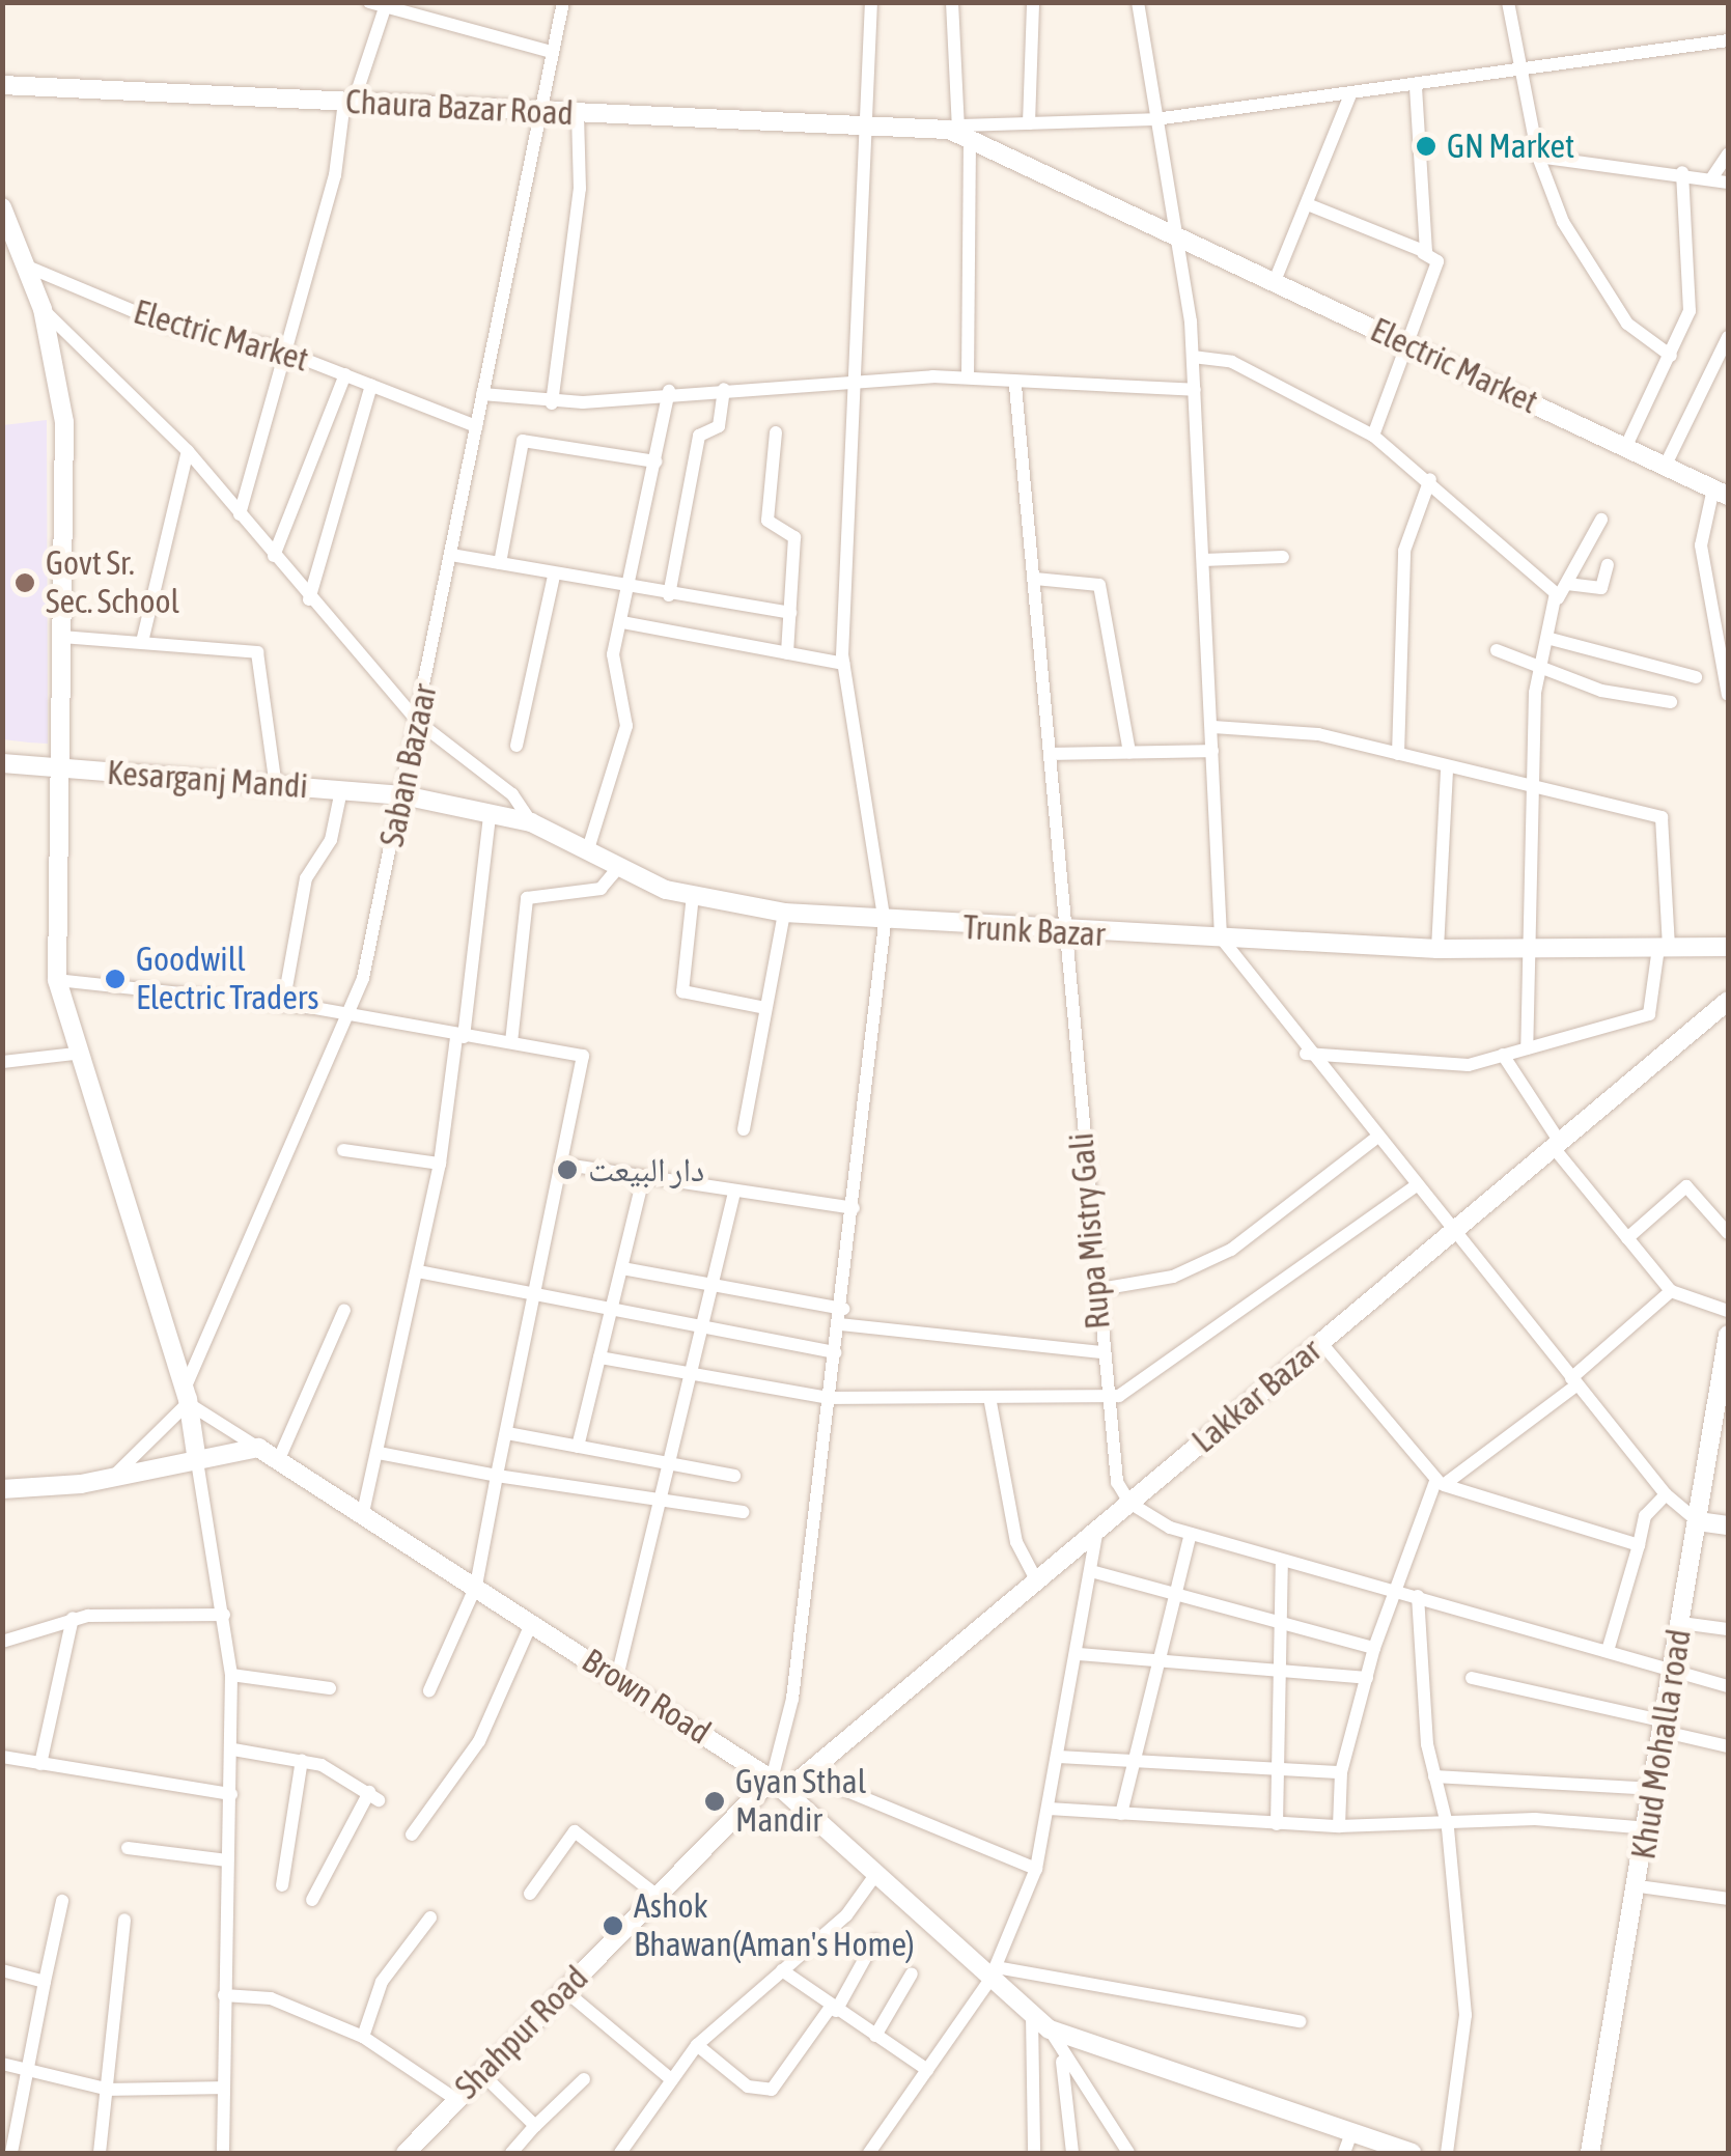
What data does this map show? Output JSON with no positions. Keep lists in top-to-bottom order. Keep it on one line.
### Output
{"streets":{"street":["Chaura Bazar Road","Electric Market","Saban Bazaar","Kesarganj Mandi","Trunk Bazar","Rupa Mistry Gali","Lakkar Bazar","Brown Road","Khud Mohalla road","Shahpur Road"]},"crossings":[["Chaura Bazar Road","Electric Market"],["Chaura Bazar Road","Saban Bazaar"],["Electric Market","Saban Bazaar"],["Saban Bazaar","Trunk Bazar"],["Kesarganj Mandi","Trunk Bazar"],["Trunk Bazar","Rupa Mistry Gali"],["Rupa Mistry Gali","Lakkar Bazar"],["Lakkar Bazar","Brown Road"],["Lakkar Bazar","Shahpur Road"],["Brown Road","Shahpur Road"]],"places":["GN Market","Govt Sr. Sec. School","Goodwill Electric Traders","دار البیعت","Gyan Sthal Mandir","Ashok Bhawan(Aman's Home)"]}
